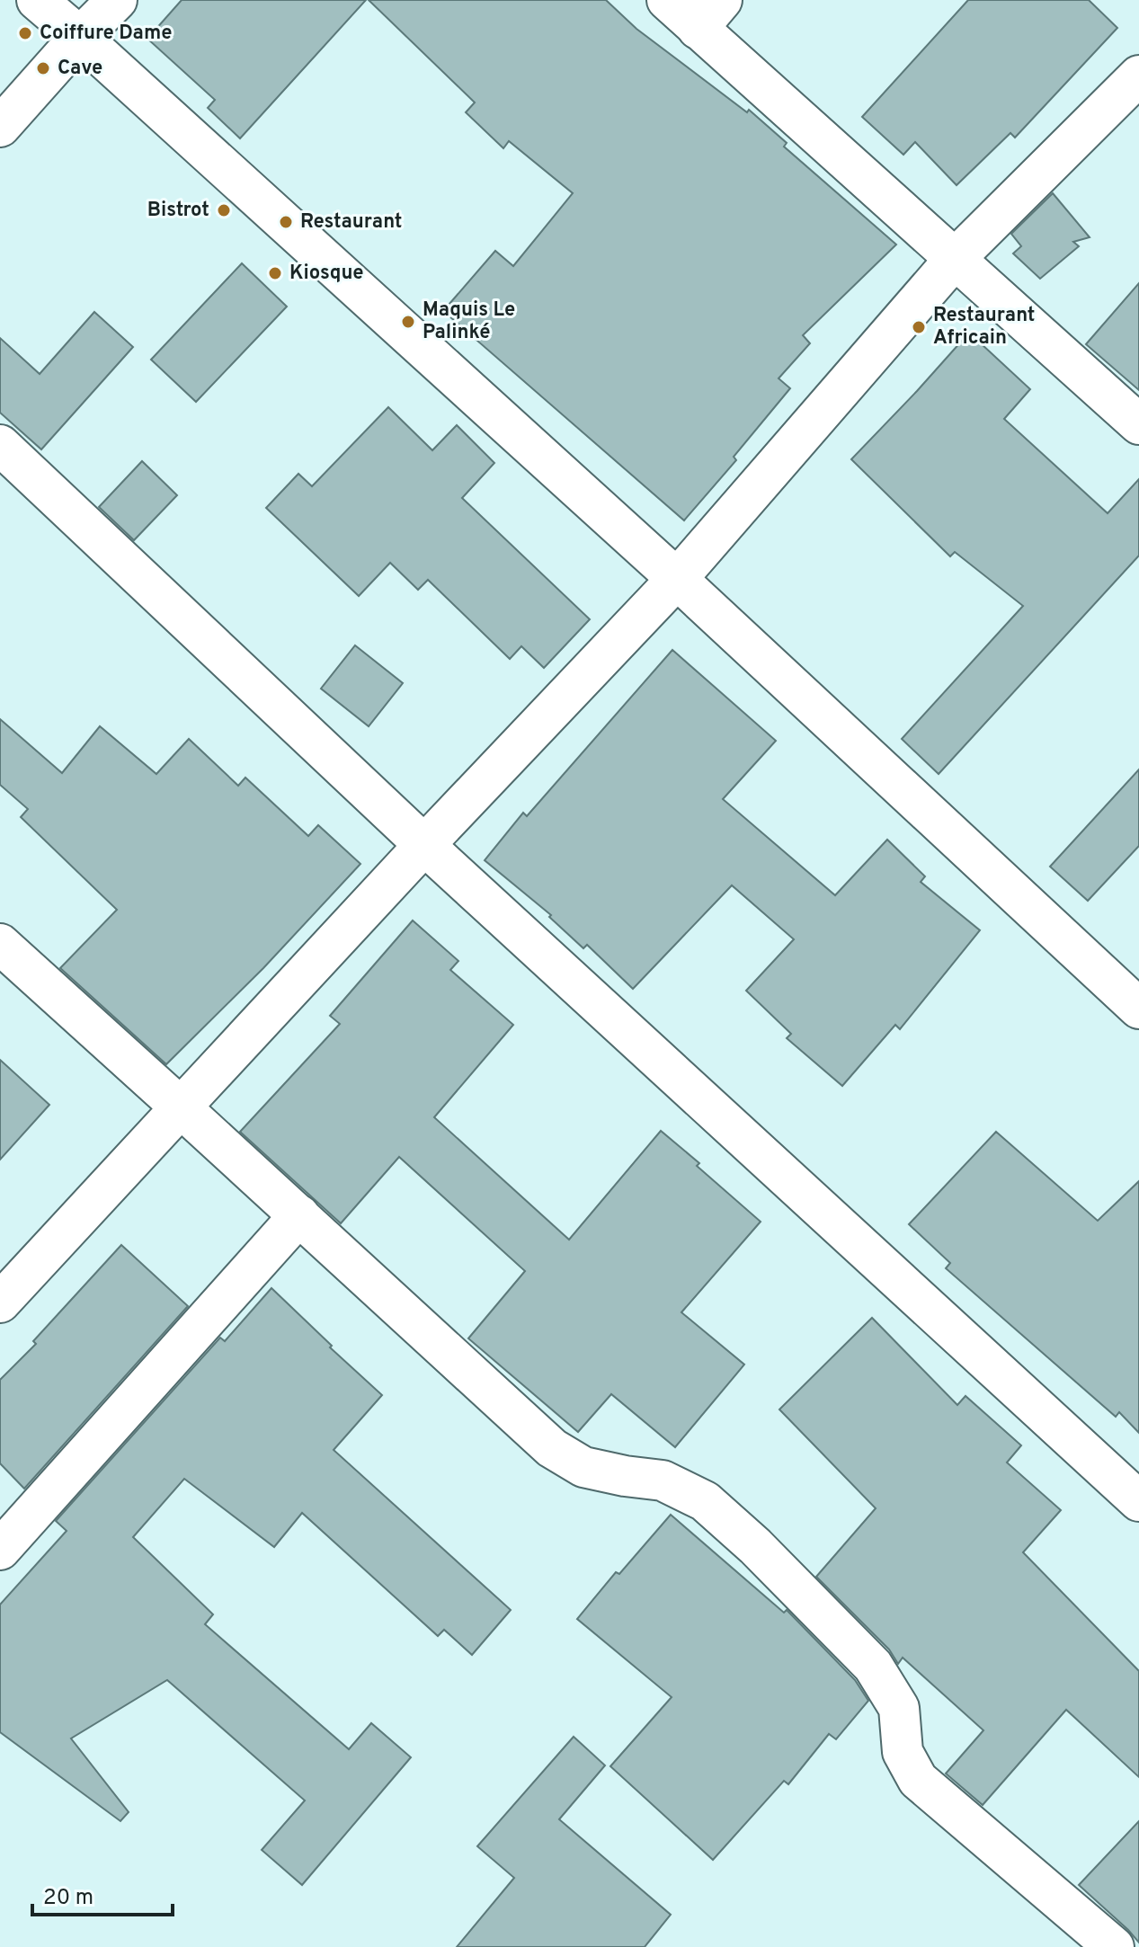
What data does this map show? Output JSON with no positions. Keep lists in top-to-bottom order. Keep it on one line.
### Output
{"places":["Coiffure Dame","Cave","Bistrot","Restaurant","Kiosque","Maquis Le Palinké","Restaurant Africain"],"scale_bar":"20 m"}
